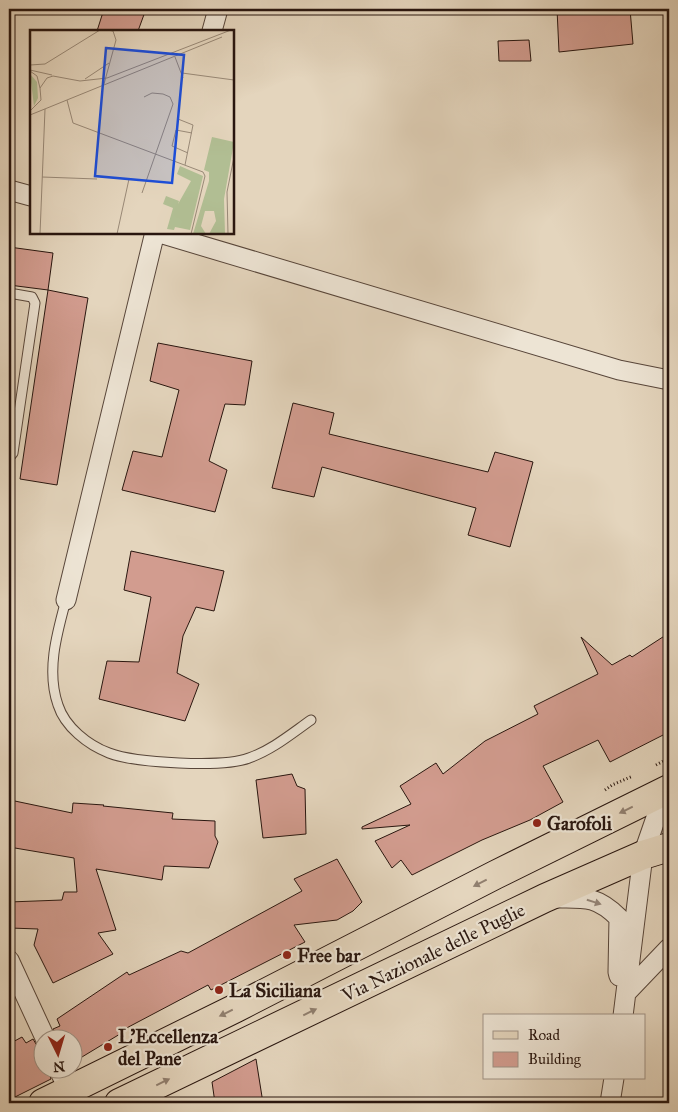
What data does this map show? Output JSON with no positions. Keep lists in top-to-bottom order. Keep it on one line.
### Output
{"streets":{"main road":["Via Nazionale delle Puglie"]},"places":["Garofoli","Free bar","La Siciliana","L'Eccellenza del Pane"],"legend":["Road","Building"],"north":"bottom"}
